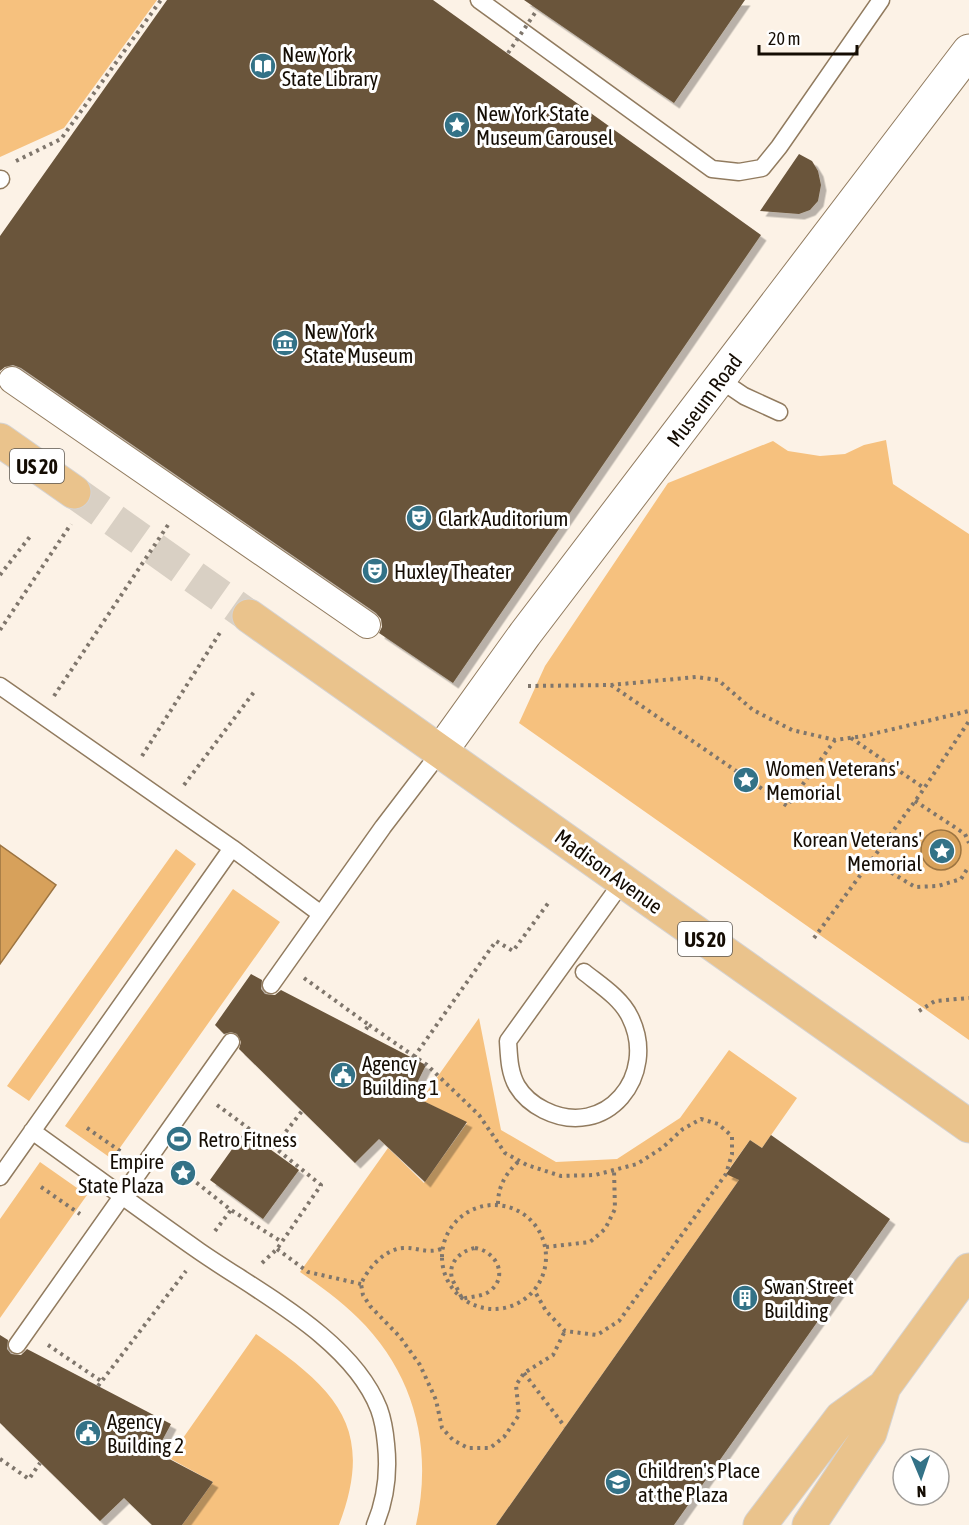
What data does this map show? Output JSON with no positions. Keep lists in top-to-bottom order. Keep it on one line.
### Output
{"streets":{"main road":["US 20","Madison Avenue"],"street":["Museum Road"]},"crossings":[["Museum Road","Madison Avenue"]],"places":{"library":["New York State Library"],"place":["New York State Museum Carousel","Women Veterans' Memorial","Korean Veterans' Memorial","Empire State Plaza"],"museum":["New York State Museum"],"theatre":["Clark Auditorium","Huxley Theater"],"public building":["Agency Building 1","Agency Building 2"],"sports":["Retro Fitness"],"building":["Swan Street Building"],"school or university":["Children's Place at the Plaza"]},"scale_bar":"20 m","north":"bottom"}
